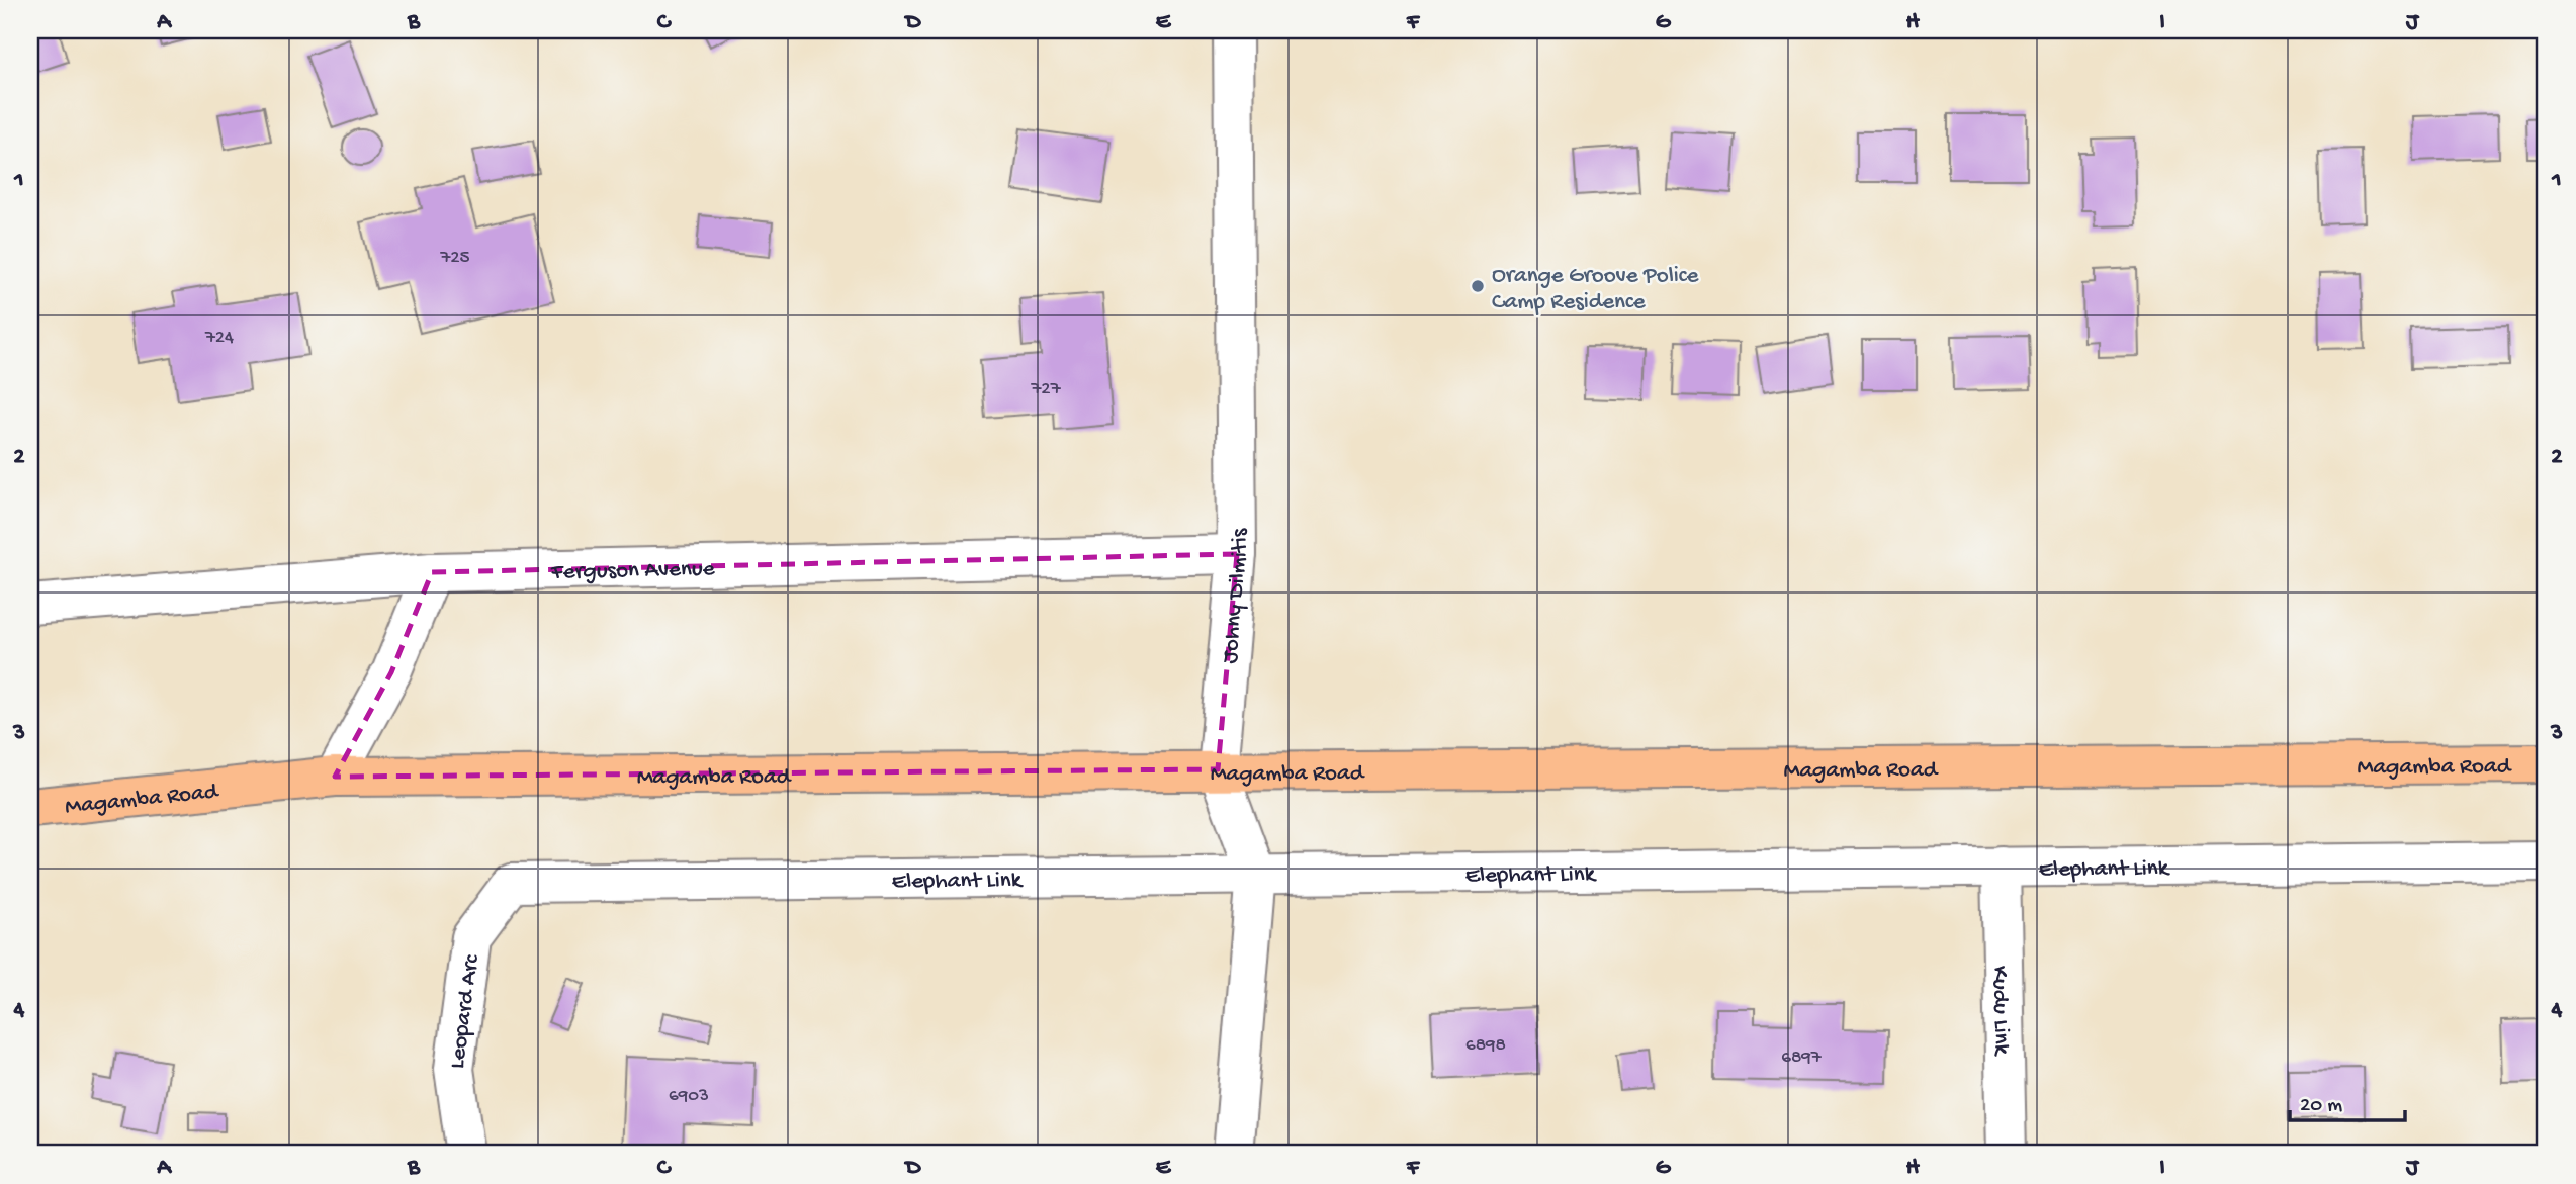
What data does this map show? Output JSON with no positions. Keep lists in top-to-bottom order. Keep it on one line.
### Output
{"streets":{"highway":["Magamba Road"],"street":["Ferguson Avenue","Johny Dilmitis","Elephant Link","Kudu Link","Leopard Arc"]},"crossings":[["Ferguson Avenue","Johny Dilmitis"],["Johny Dilmitis","Magamba Road"],["Johny Dilmitis","Elephant Link"],["Elephant Link","Kudu Link"],["Elephant Link","Leopard Arc"]],"places":["Orange Groove Police Camp Residence"],"house_numbers":["725","724","727","6898","6897","6903"],"scale_bar":"20 m","grid":{"columns":["A","B","C","D","E","F","G","H","I","J"],"rows":["1","2","3","4"]}}
